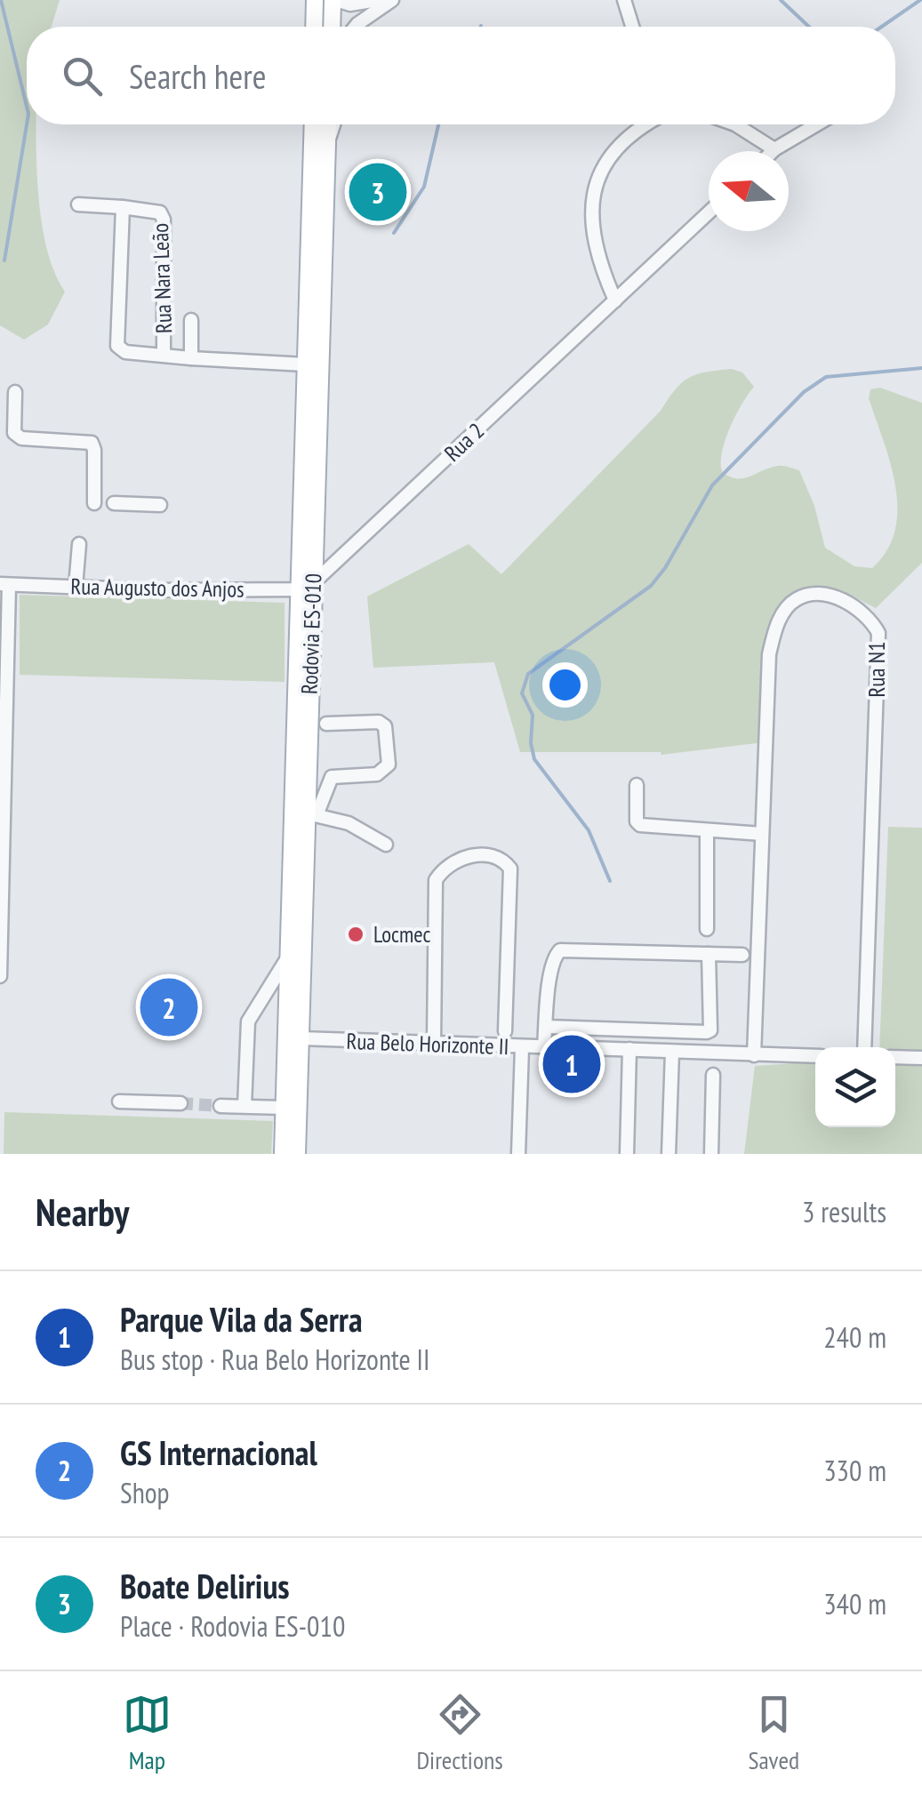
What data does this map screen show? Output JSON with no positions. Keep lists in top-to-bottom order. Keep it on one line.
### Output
{"streets":{"main road":["Rodovia ES-010"],"street":["Rua Nara Leão","Rua 2","Rua Augusto dos Anjos","Rua N1","Rua Belo Horizonte II"]},"crossings":[["Rua Nara Leão","Rodovia ES-010"],["Rua 2","Rua Augusto dos Anjos"],["Rua 2","Rodovia ES-010"],["Rua Augusto dos Anjos","Rodovia ES-010"],["Rodovia ES-010","Rua Belo Horizonte II"],["Rua N1","Rua Belo Horizonte II"]],"places":["Locmec"],"north":"left","page":{"search":"Search here","pins":["3","2","1"],"heading":["Nearby","3 results"],"list":[{"mark":"1","name":"Parque Vila da Serra","note":"Bus stop · Rua Belo Horizonte II","value":"240 m"},{"mark":"2","name":"GS Internacional","note":"Shop","value":"330 m"},{"mark":"3","name":"Boate Delirius","note":"Place · Rodovia ES-010","value":"340 m"}],"nav":["Map","Directions","Saved"]}}
